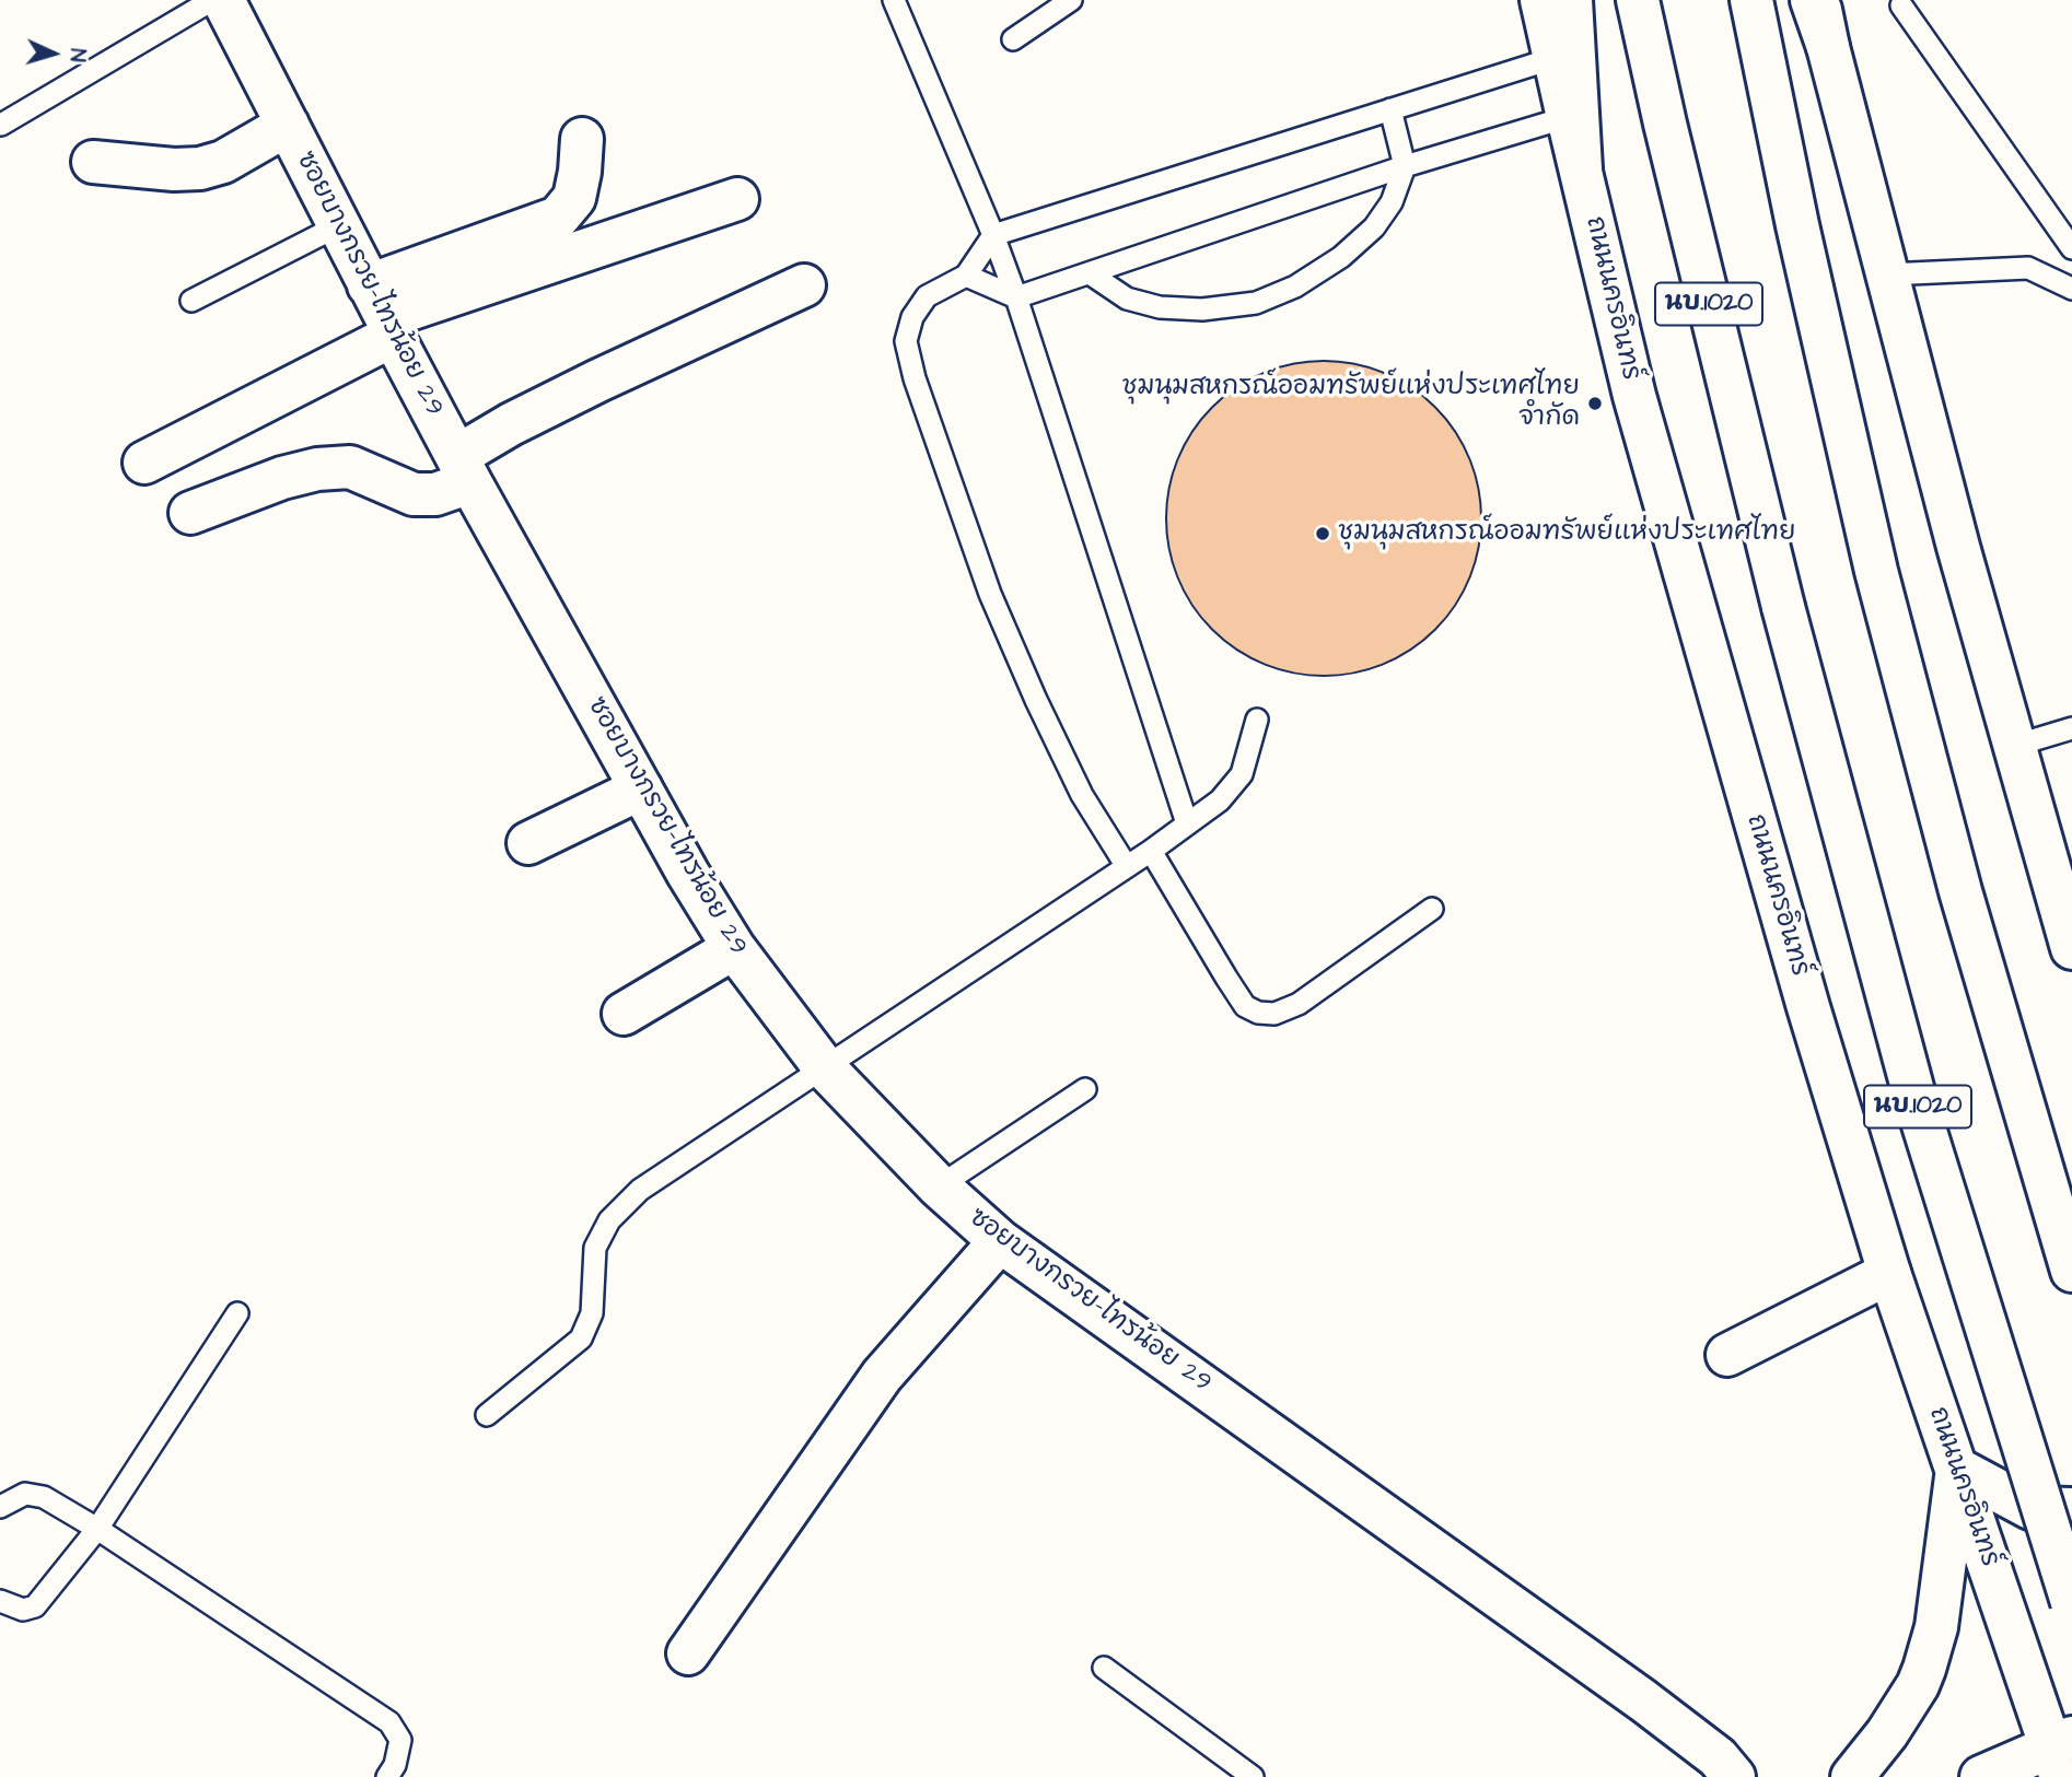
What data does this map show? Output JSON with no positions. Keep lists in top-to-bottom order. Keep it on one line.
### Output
{"streets":{"main road":["ซอยบางกรวย-ไทรน้อย 29","ถนนนครอินทร์","นบ.1020"]},"places":["ชุมนุมสหกรณ์ออมทรัพย์แห่งประเทศไทย จำกัด","ชุมนุมสหกรณ์ออมทรัพย์แห่งประเทศไทย"],"north":"right"}
